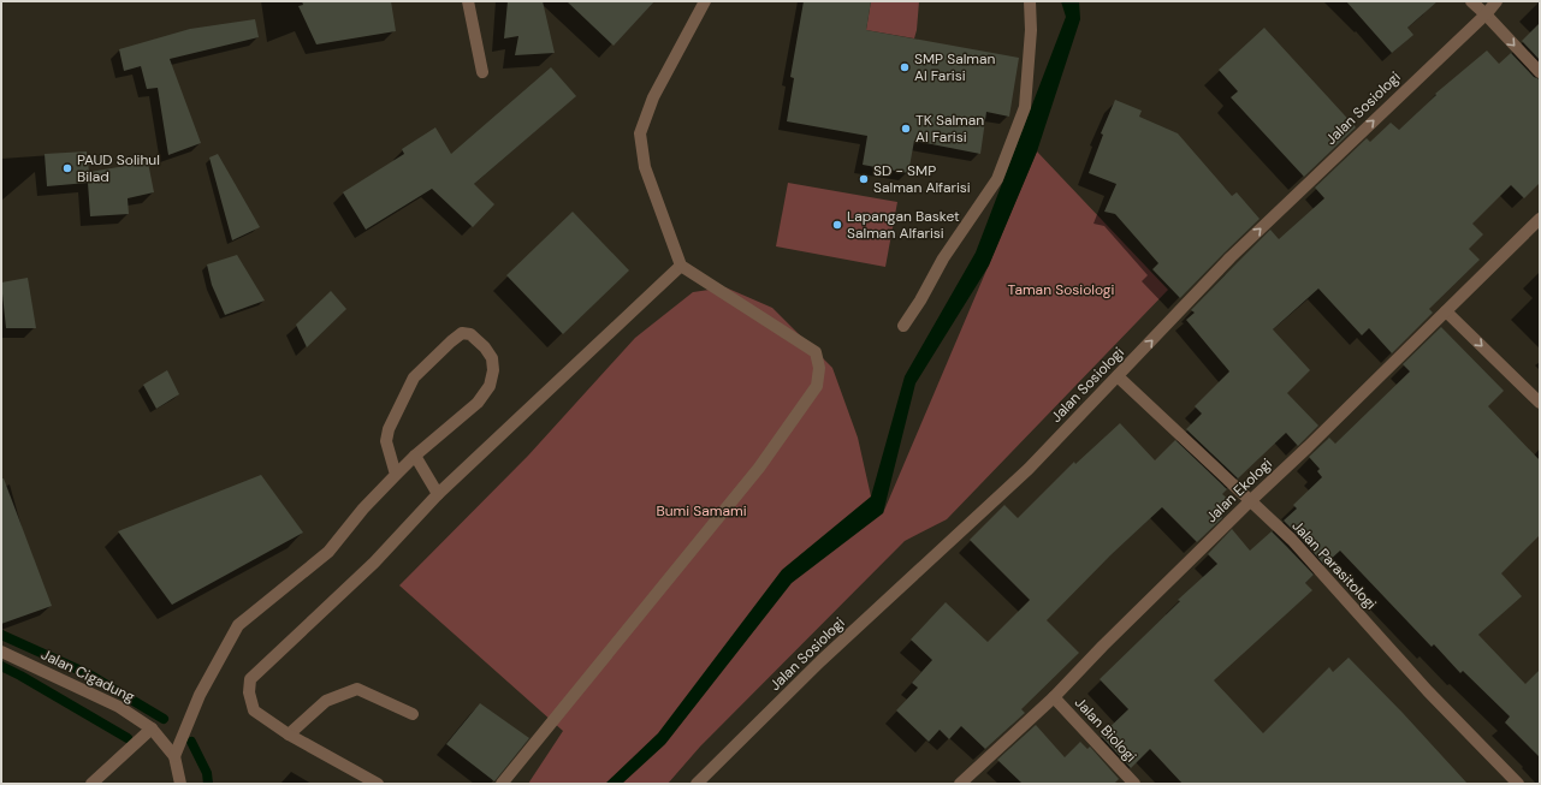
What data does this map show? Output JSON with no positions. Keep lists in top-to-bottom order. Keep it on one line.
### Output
{"streets":{"street":["Jalan Sosiologi","Jalan Ekologi","Jalan Parasitologi","Jalan Cigadung","Jalan Biologi"]},"crossings":[["Jalan Sosiologi","Jalan Parasitologi"],["Jalan Ekologi","Jalan Parasitologi"],["Jalan Ekologi","Jalan Biologi"]],"one_way":["Jalan Sosiologi"],"parks":["Taman Sosiologi","Bumi Samami"],"places":["SMP Salman Al Farisi","TK Salman Al Farisi","PAUD Solihul Bilad","SD - SMP Salman Alfarisi","Lapangan Basket Salman Alfarisi"]}
